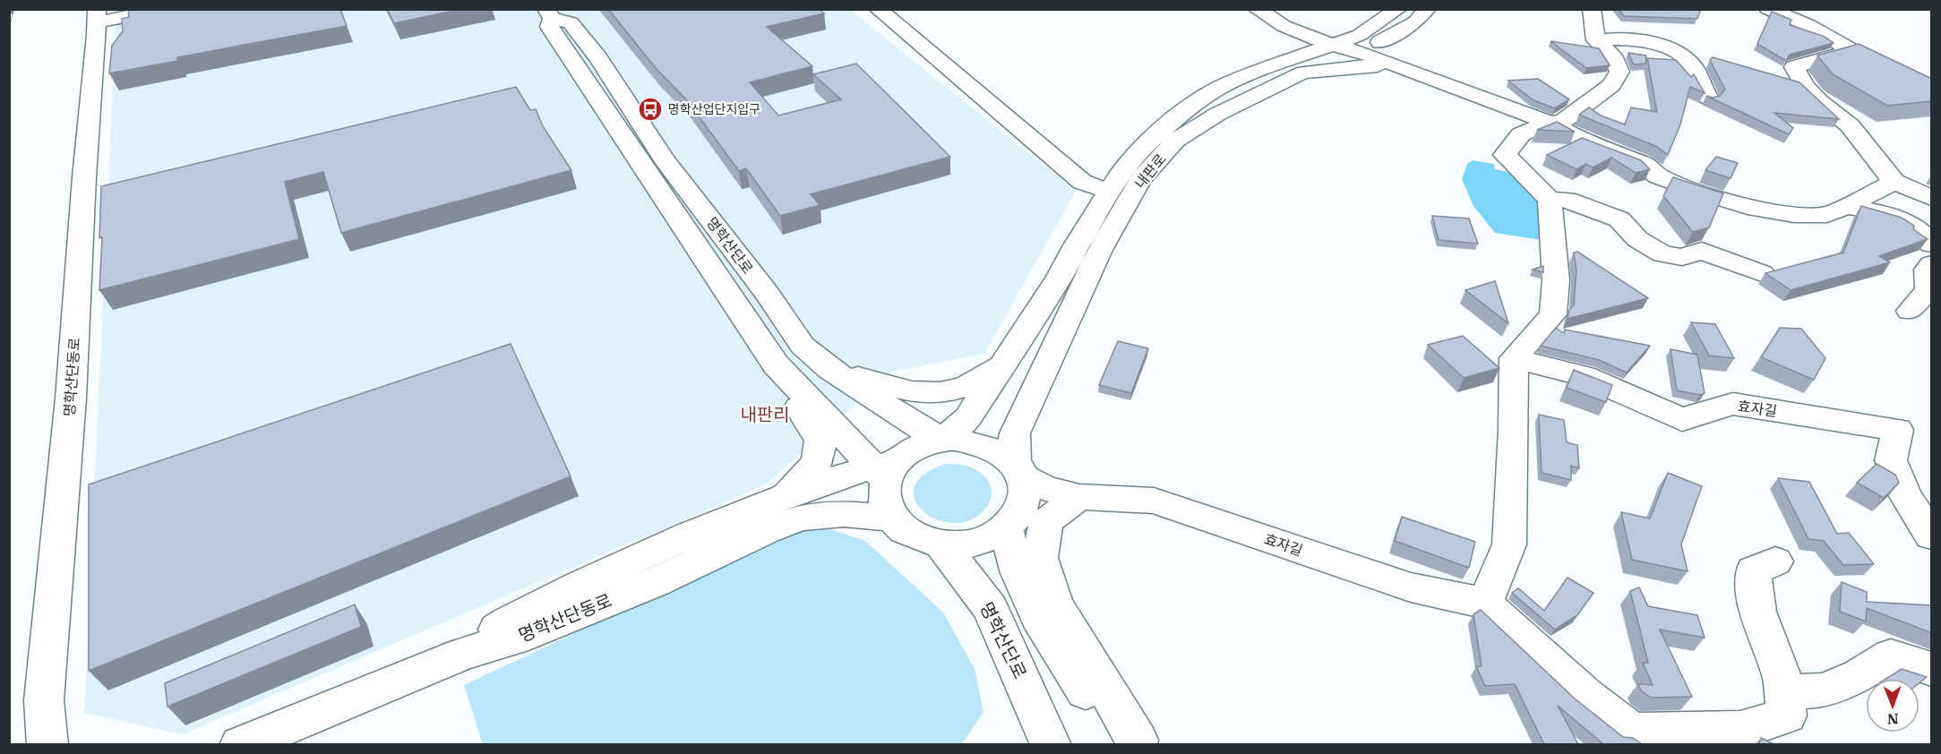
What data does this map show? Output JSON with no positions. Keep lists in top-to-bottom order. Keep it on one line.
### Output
{"streets":{"street":["내판로","명학산단로","명학산단동로","효자길"]},"crossings":[["내판로","명학산단로"],["내판로","명학산단동로"],["내판로","효자길"],["명학산단로","명학산단동로"],["명학산단로","효자길"],["명학산단동로","효자길"]],"districts":["내판리"],"places":{"bus stop":["명학산업단지입구"]},"north":"bottom"}
